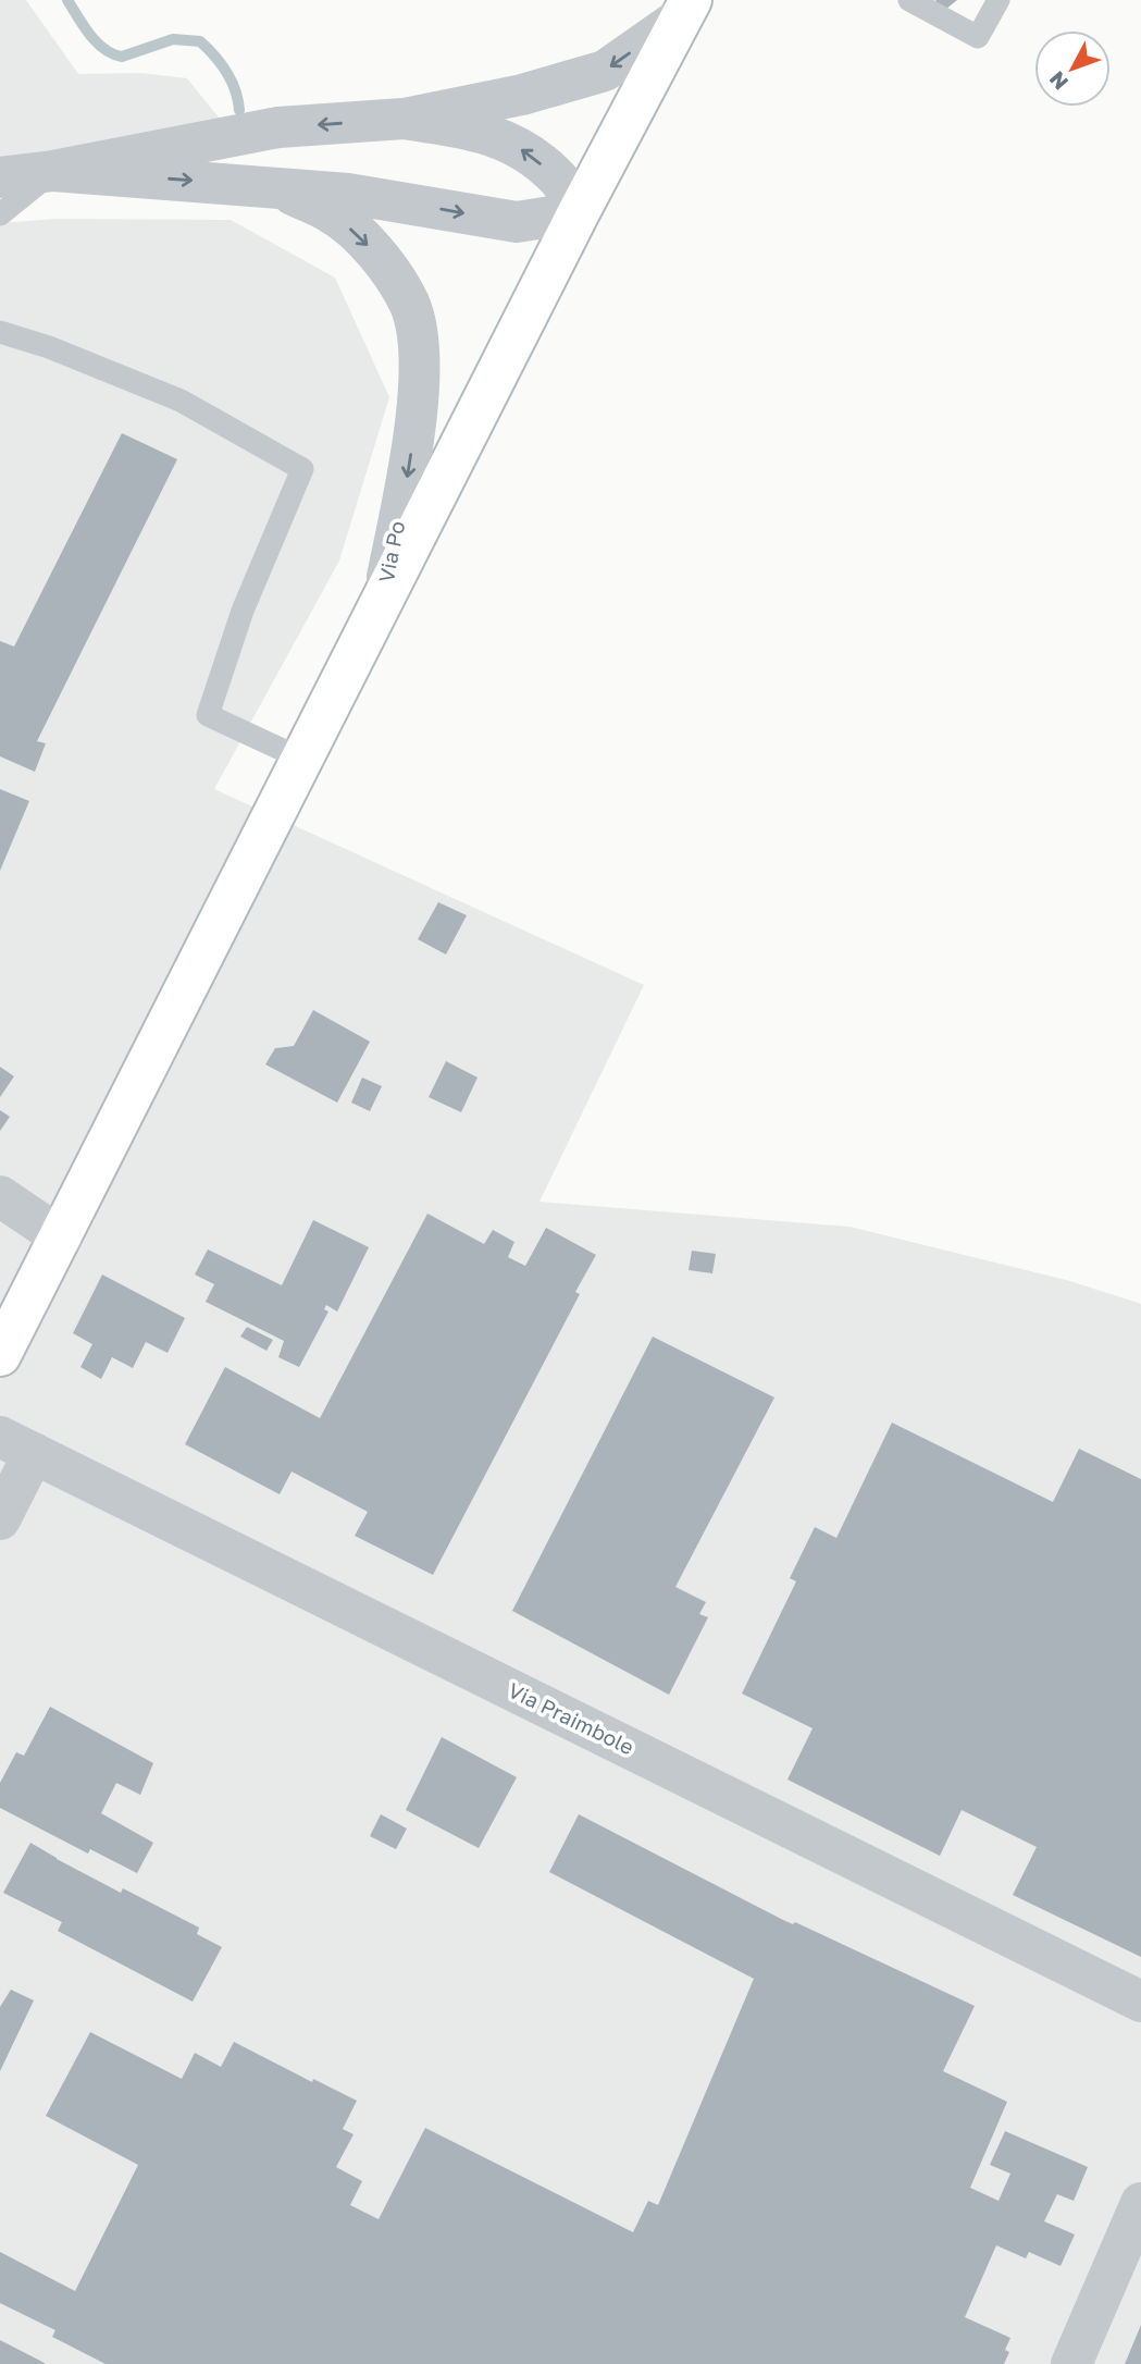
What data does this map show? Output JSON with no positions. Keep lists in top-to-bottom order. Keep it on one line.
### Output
{"streets":{"street":["Via Po","Via Praimbole"]},"north":"bottom left"}
